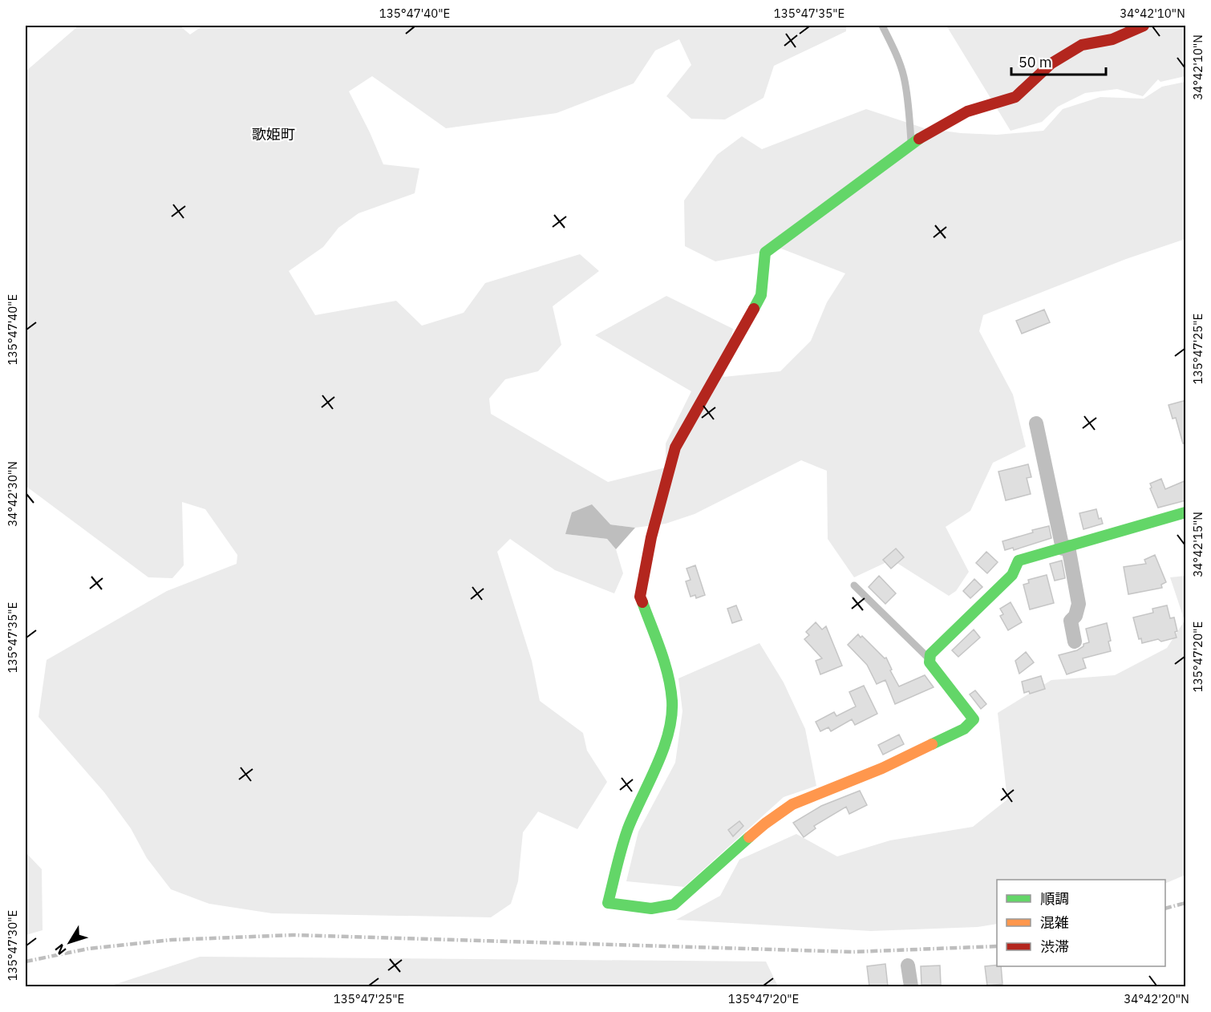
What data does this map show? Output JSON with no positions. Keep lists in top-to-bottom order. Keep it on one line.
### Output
{"districts":["歌姫町"],"legend":["順調","混雑","渋滞"],"scale_bar":"50 m","north":"bottom left","coordinates":["135°47'40\"E","135°47'35\"E","34°42'10\"N","135°47'25\"E","34°42'30\"N","34°42'15\"N","135°47'20\"E","135°47'30\"E","34°42'20\"N"]}
